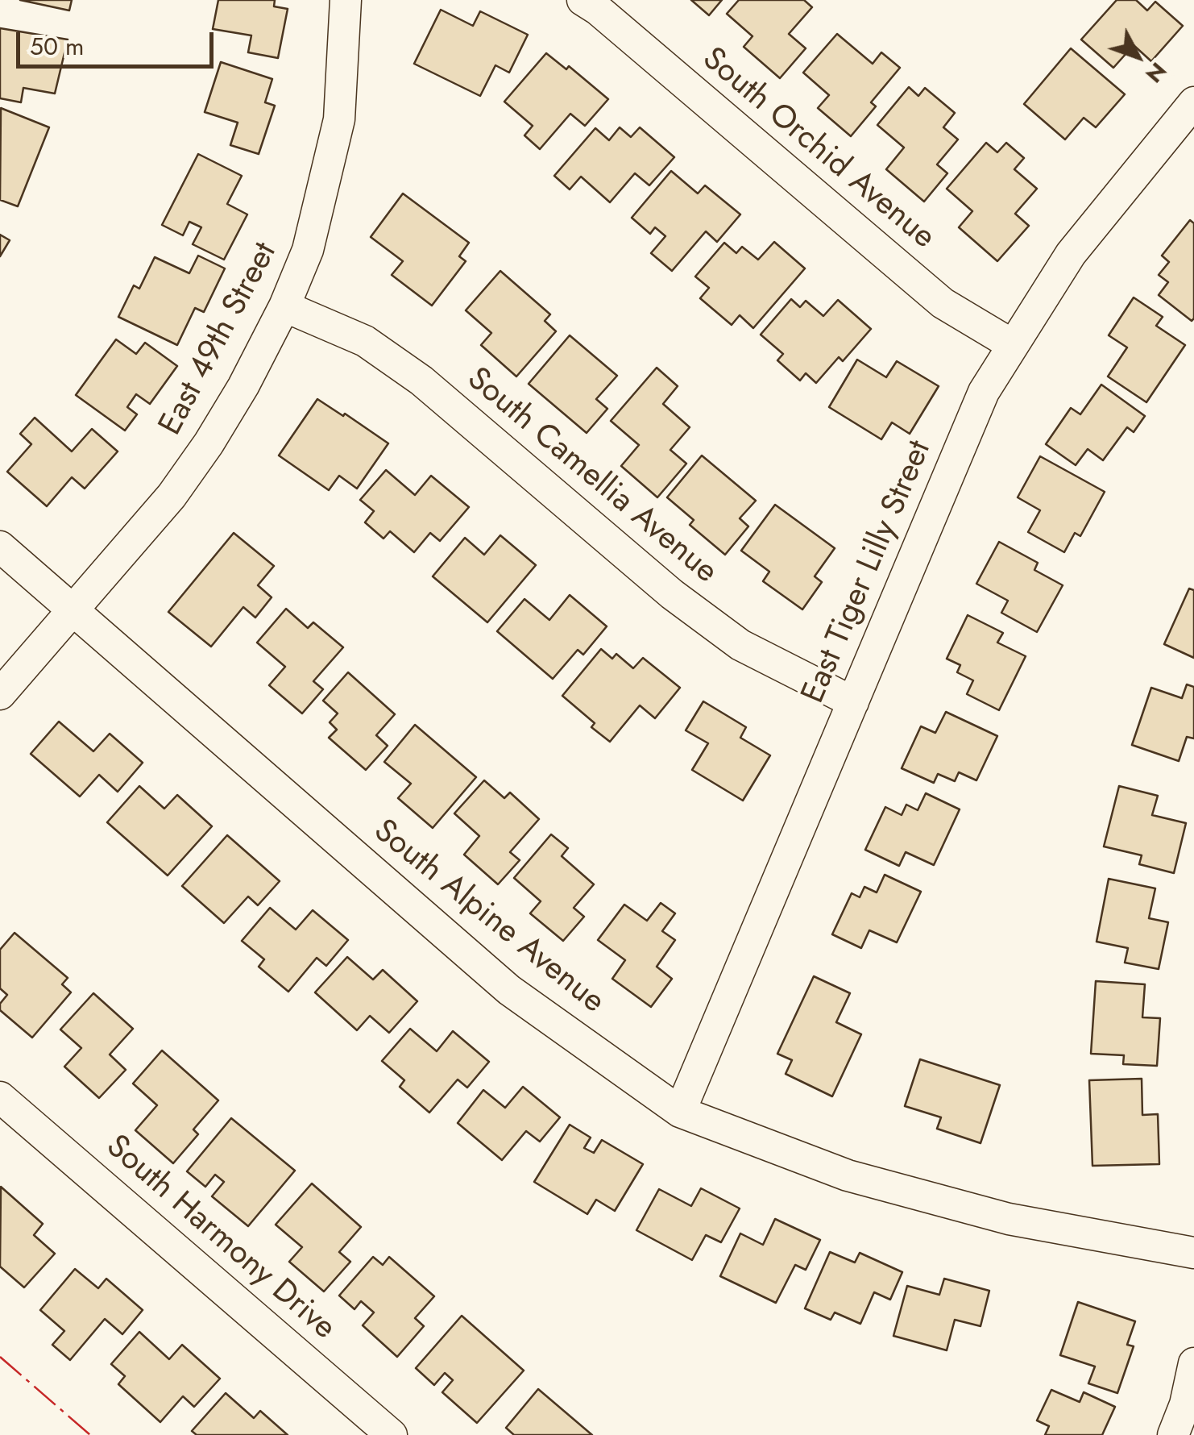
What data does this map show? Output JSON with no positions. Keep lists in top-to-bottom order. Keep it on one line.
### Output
{"streets":{"street":["South Orchid Avenue","East 49th Street","South Camellia Avenue","East Tiger Lilly Street","South Alpine Avenue","South Harmony Drive"]},"crossings":[["South Orchid Avenue","East Tiger Lilly Street"],["East 49th Street","South Camellia Avenue"],["East 49th Street","South Alpine Avenue"],["South Camellia Avenue","East Tiger Lilly Street"],["East Tiger Lilly Street","South Alpine Avenue"]],"scale_bar":"50 m","north":"bottom right"}
